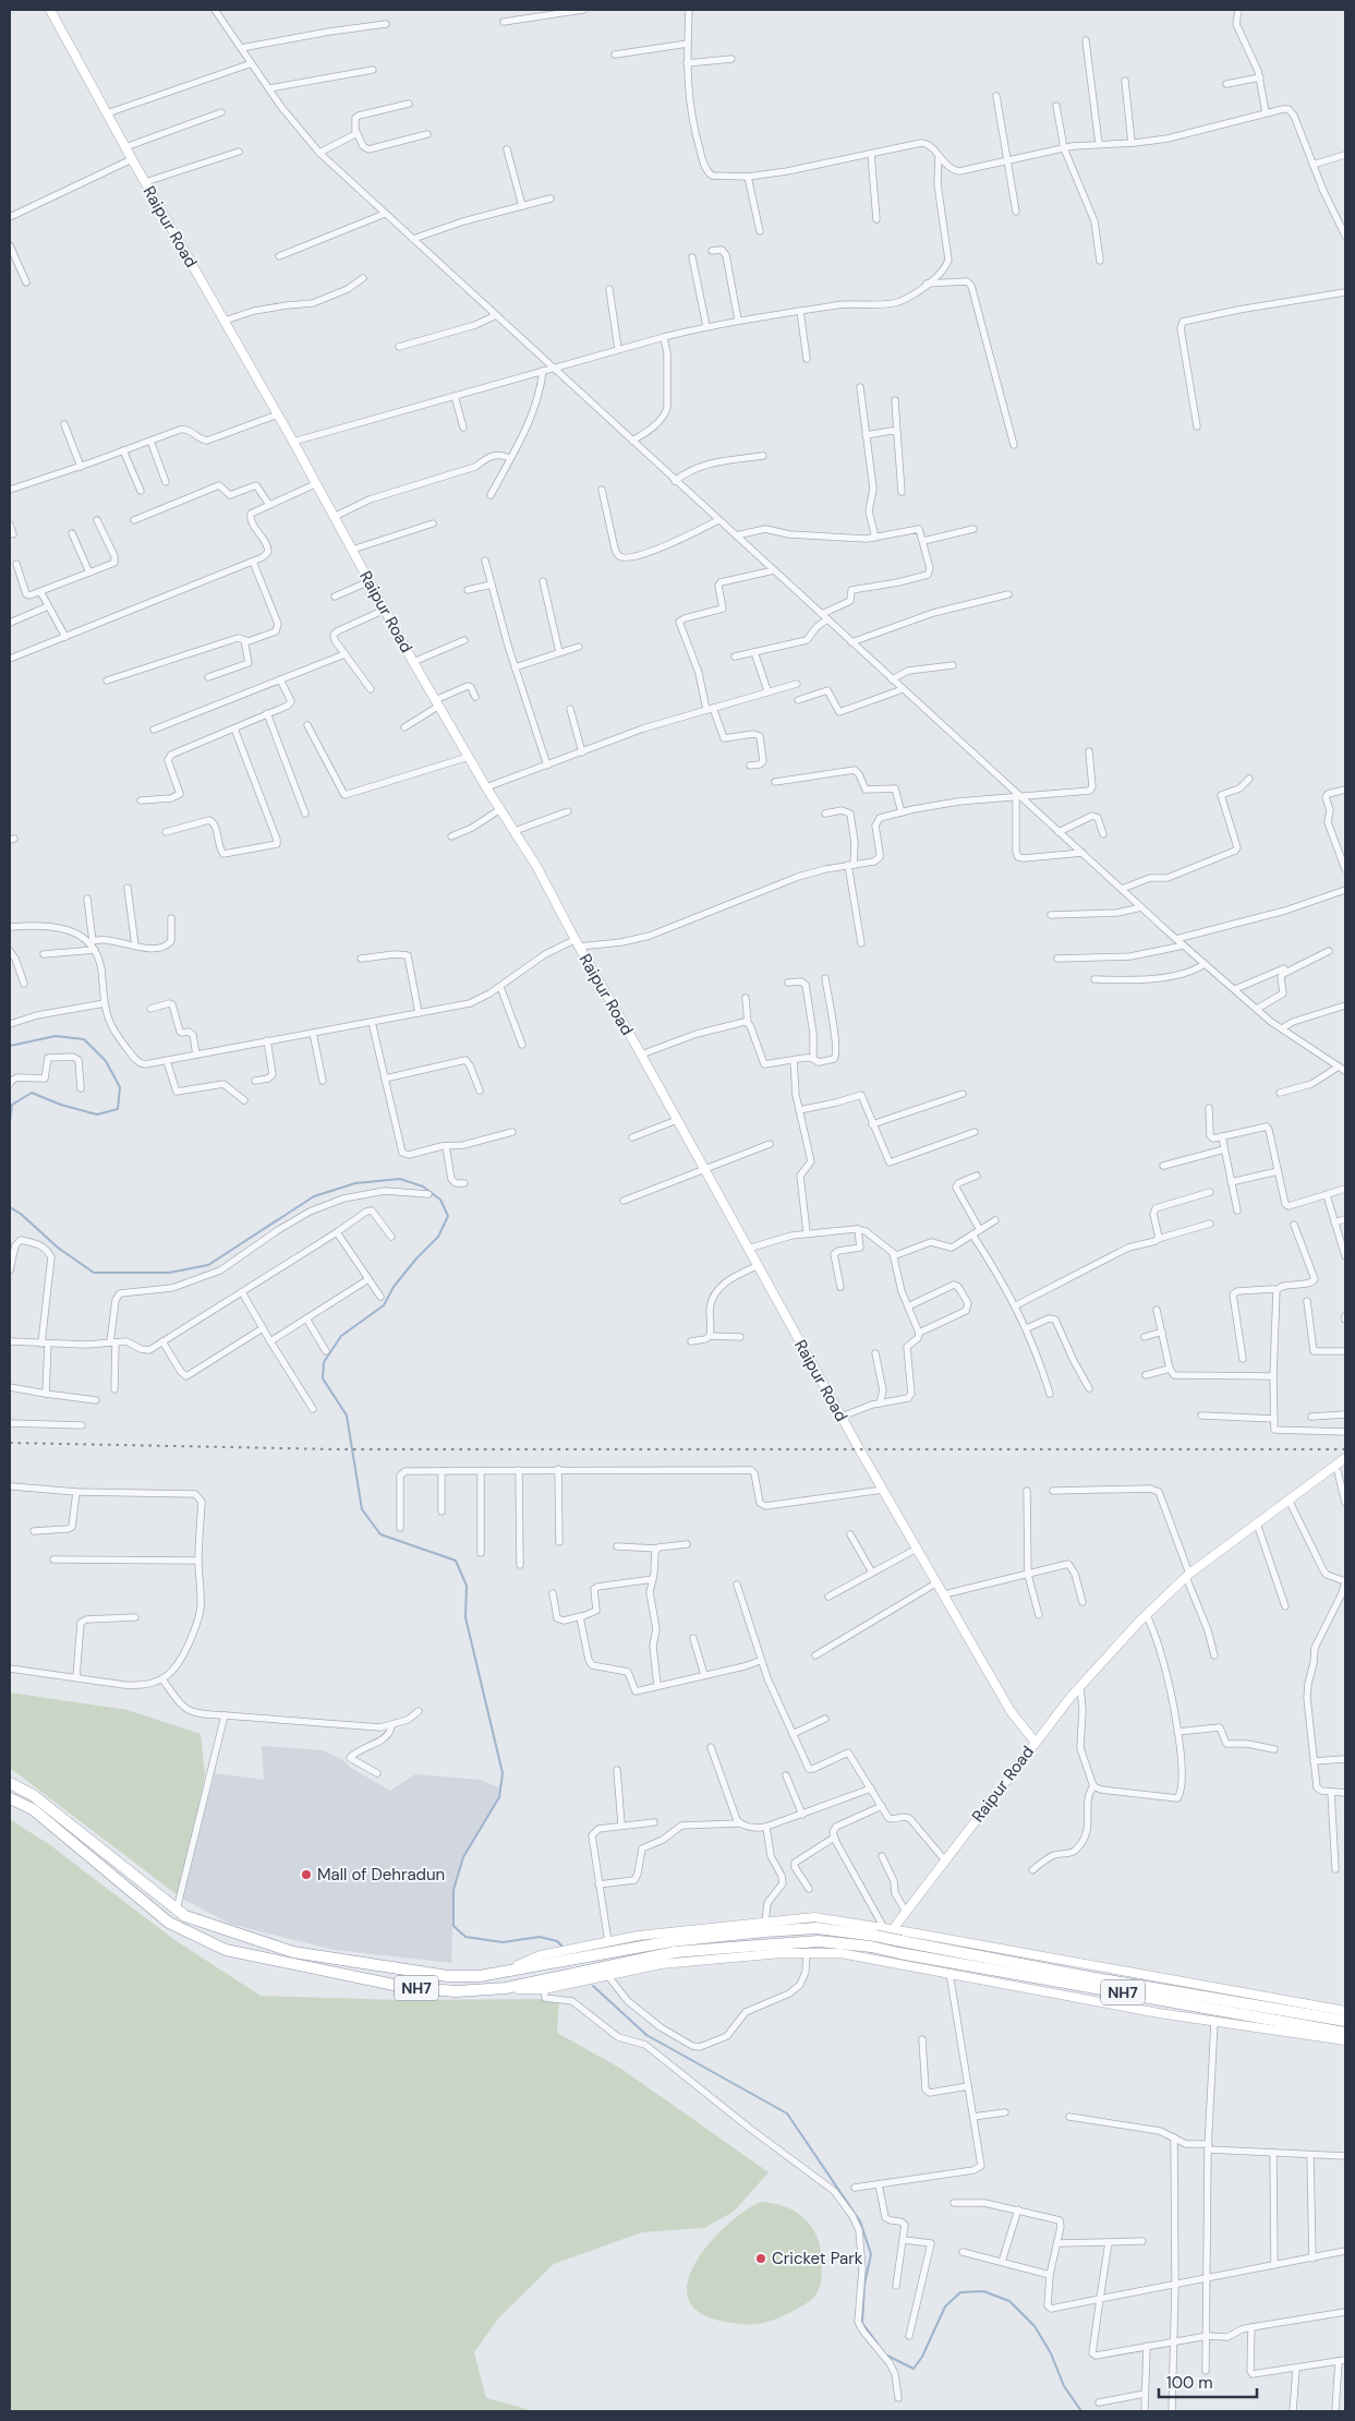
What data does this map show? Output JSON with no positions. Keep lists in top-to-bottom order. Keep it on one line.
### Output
{"streets":{"highway":["NH7"],"main road":["Raipur Road"]},"places":["Mall of Dehradun","Cricket Park"],"scale_bar":"100 m"}
